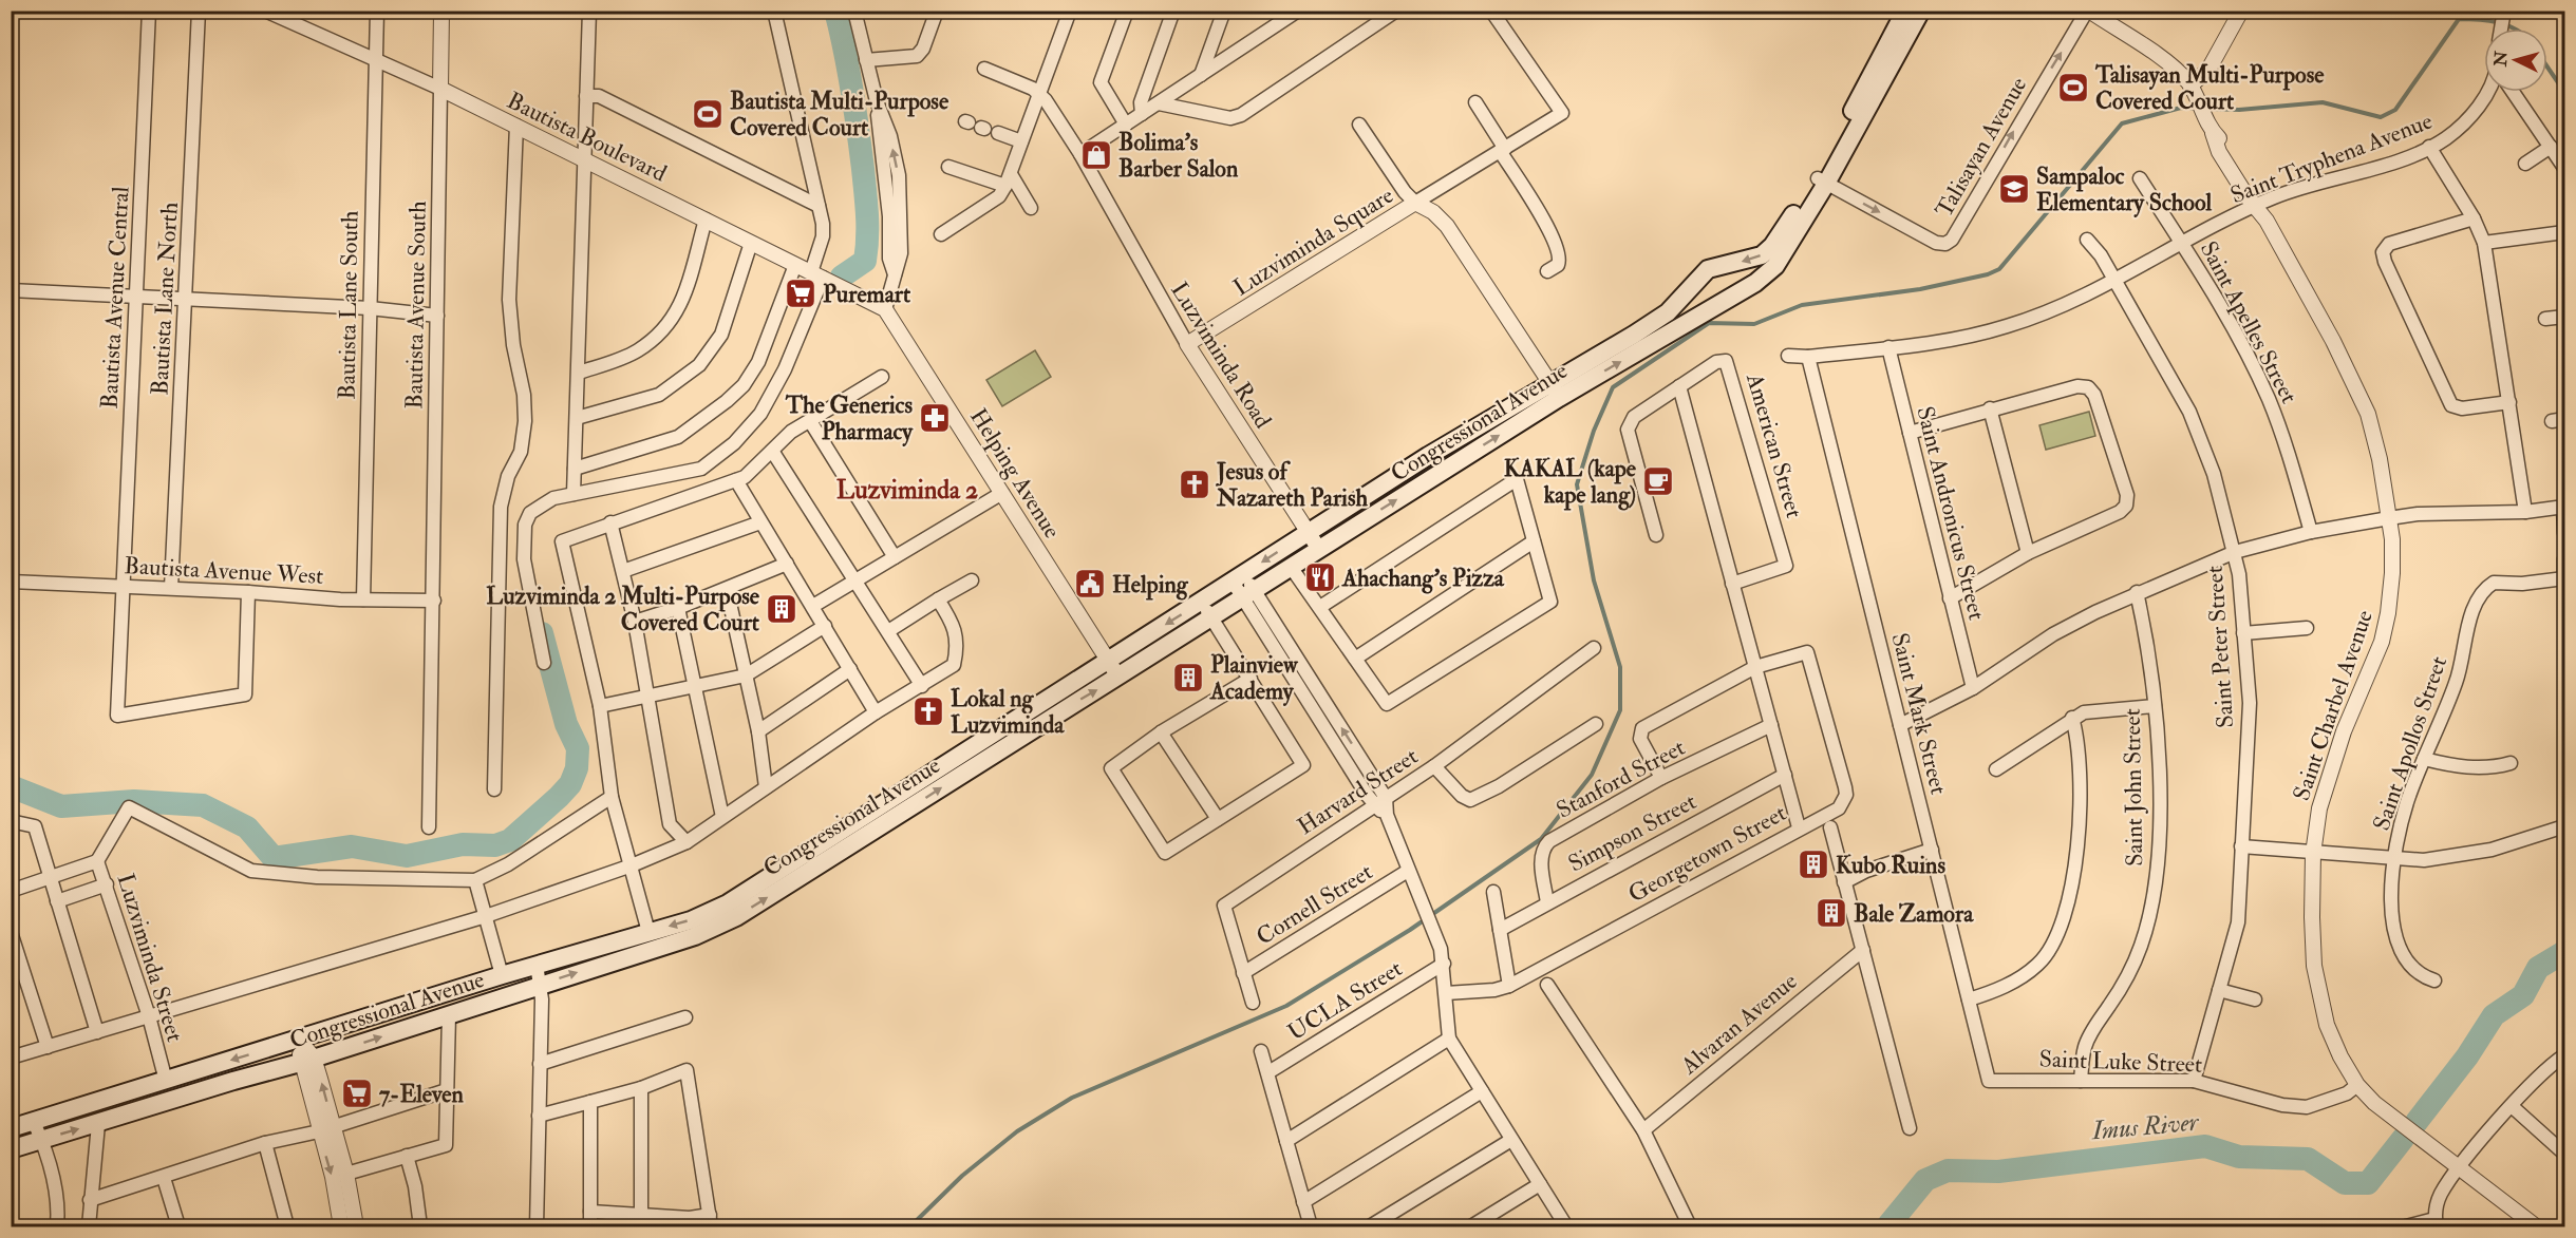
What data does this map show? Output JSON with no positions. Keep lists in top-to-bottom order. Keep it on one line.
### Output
{"streets":{"main road":["Congressional Avenue"],"street":["Bautista Boulevard","Talisayan Avenue","Saint Tryphena Avenue","Luzviminda Square","Bautista Avenue Central","Bautista Lane North","Bautista Lane South","Bautista Avenue South","Saint Apelles Street","Luzviminda Road","American Street","Helping Avenue","Saint Andronicus Street","Bautista Avenue West","Saint Peter Street","Saint Charbel Avenue","Saint Mark Street","Saint Apollos Street","Stanford Street","Saint John Street","Harvard Street","Simpson Street","Georgetown Street","Cornell Street","Luzviminda Street","UCLA Street","Alvaran Avenue","Saint Luke Street"]},"crossings":[["Bautista Boulevard","Bautista Lane South"],["Bautista Boulevard","Bautista Avenue South"],["Bautista Boulevard","Helping Avenue"],["Talisayan Avenue","Congressional Avenue"],["Saint Tryphena Avenue","Saint Apelles Street"],["Saint Tryphena Avenue","Saint Andronicus Street"],["Saint Tryphena Avenue","Saint Peter Street"],["Saint Tryphena Avenue","Saint Charbel Avenue"],["Saint Tryphena Avenue","Saint Mark Street"],["Luzviminda Square","Luzviminda Road"],["Luzviminda Square","Congressional Avenue"],["Bautista Avenue Central","Bautista Avenue West"],["Bautista Lane North","Bautista Avenue West"],["Bautista Lane South","Bautista Avenue West"],["Bautista Avenue South","Bautista Avenue West"],["Luzviminda Road","Congressional Avenue"],["Congressional Avenue","Helping Avenue"],["Congressional Avenue","Luzviminda Street"],["Saint Peter Street","Saint Luke Street"],["Saint Charbel Avenue","Saint Luke Street"],["Saint Mark Street","Saint Luke Street"],["Stanford Street","Simpson Street"],["Saint John Street","Saint Luke Street"],["Harvard Street","Cornell Street"]],"districts":["Luzviminda 2"],"water":["Imus River"],"places":{"sports":["Talisayan Multi-Purpose Covered Court","Bautista Multi-Purpose Covered Court"],"shop":["Bolima's Barber Salon"],"school or university":["Sampaloc Elementary School"],"supermarket":["Puremart","7-Eleven"],"pharmacy":["The Generics Pharmacy"],"cafe":["KAKAL (kape kape lang)"],"church":["Jesus of Nazareth Parish","Lokal ng Luzviminda"],"restaurant":["Ahachang's Pizza"],"public building":["Helping"],"building":["Luzviminda 2 Multi-Purpose Covered Court","Plainview Academy","Kubo Ruins","Bale Zamora"]},"north":"left"}
